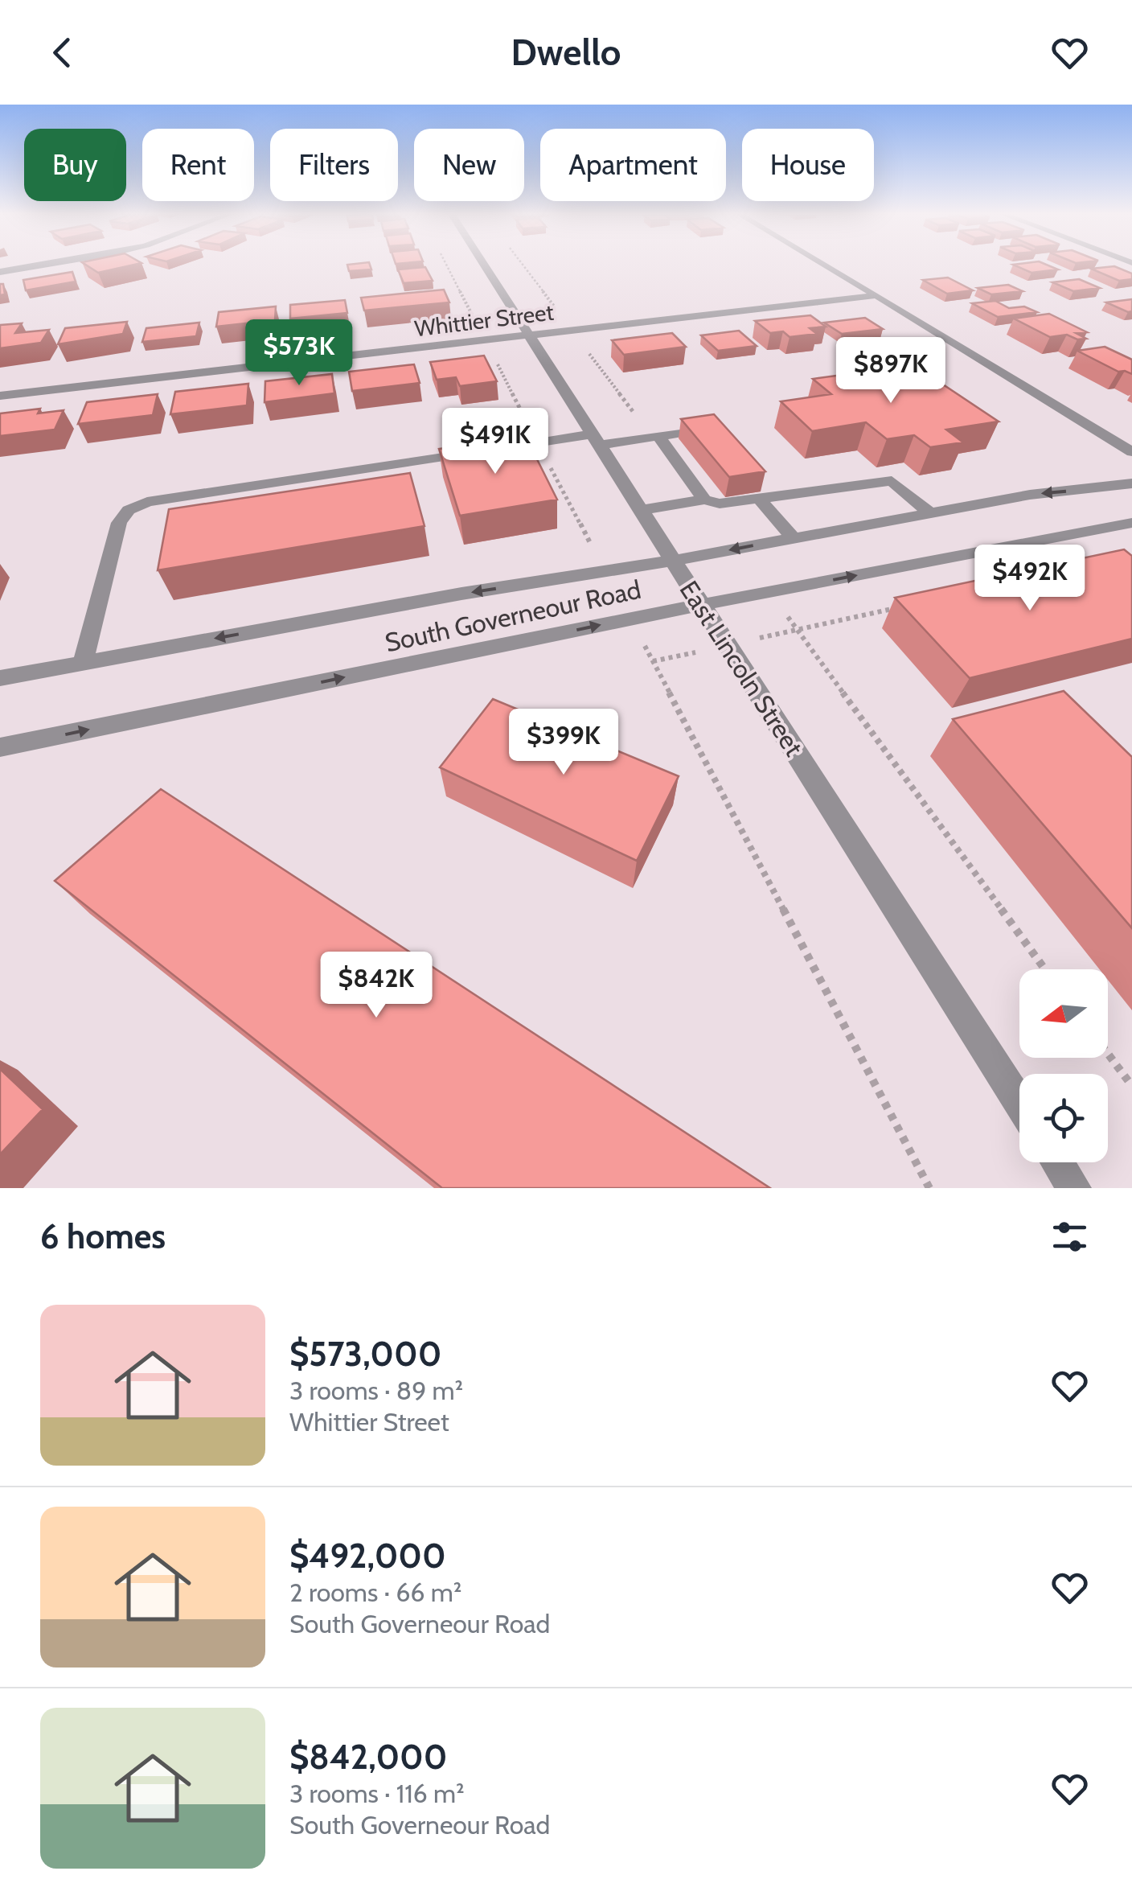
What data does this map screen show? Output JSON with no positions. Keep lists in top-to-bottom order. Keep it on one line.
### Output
{"streets":{"street":["Whittier Street","South Governeour Road","East Lincoln Street"]},"crossings":[["Whittier Street","East Lincoln Street"],["South Governeour Road","East Lincoln Street"]],"north":"left","page":{"header":"Dwello","chip":["Buy","Rent","Filters","New","Apartment","House"],"price":["$573K","$897K","$491K","$492K","$399K","$842K"],"heading":"6 homes","list":[{"name":"$573,000","note":"3 rooms · 89 m² · Whittier Street"},{"name":"$492,000","note":"2 rooms · 66 m² · South Governeour Road"},{"name":"$842,000","note":"3 rooms · 116 m² · South Governeour Road"}]}}
